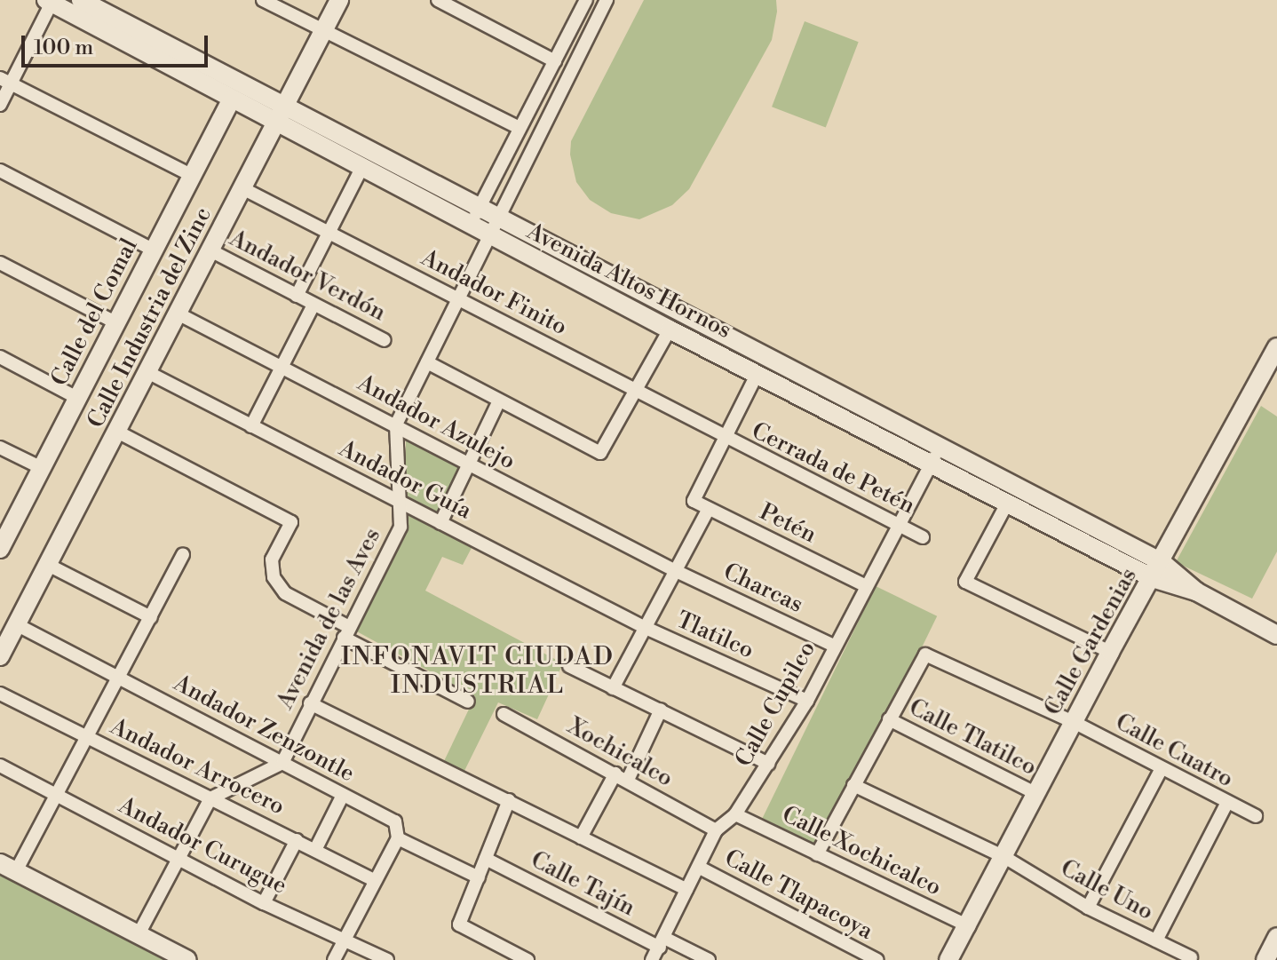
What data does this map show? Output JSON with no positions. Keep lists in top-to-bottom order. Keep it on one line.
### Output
{"streets":{"street":["Andador Verdón","Avenida Altos Hornos","Andador Finito","Calle del Comal","Calle Industria del Zinc","Andador Azulejo","Cerrada de Petén","Andador Guía","Petén","Charcas","Avenida de las Aves","Tlatilco","Calle Gardenias","Calle Cupilco","Andador Zenzontle","Calle Tlatilco","Calle Cuatro","Xochicalco","Andador Arrocero","Andador Curugue","Calle Xochicalco","Calle Tajín","Calle Uno","Calle Tlapacoya"]},"crossings":[["Andador Verdón","Calle Industria del Zinc"],["Avenida Altos Hornos","Calle del Comal"],["Avenida Altos Hornos","Calle Industria del Zinc"],["Avenida Altos Hornos","Avenida de las Aves"],["Avenida Altos Hornos","Calle Gardenias"],["Avenida Altos Hornos","Calle Cupilco"],["Andador Finito","Calle Industria del Zinc"],["Andador Finito","Cerrada de Petén"],["Andador Finito","Petén"],["Andador Finito","Avenida de las Aves"],["Calle Industria del Zinc","Andador Azulejo"],["Calle Industria del Zinc","Andador Guía"],["Calle Industria del Zinc","Andador Zenzontle"],["Andador Azulejo","Charcas"],["Andador Azulejo","Avenida de las Aves"],["Cerrada de Petén","Petén"],["Cerrada de Petén","Calle Cupilco"],["Andador Guía","Avenida de las Aves"],["Andador Guía","Tlatilco"],["Petén","Calle Cupilco"],["Charcas","Calle Cupilco"],["Avenida de las Aves","Andador Zenzontle"],["Tlatilco","Calle Cupilco"],["Calle Gardenias","Calle Tlatilco"],["Calle Gardenias","Calle Cuatro"],["Calle Gardenias","Calle Xochicalco"],["Calle Gardenias","Calle Uno"],["Calle Cupilco","Xochicalco"],["Calle Cupilco","Calle Xochicalco"],["Calle Cupilco","Calle Tajín"],["Calle Cupilco","Calle Tlapacoya"],["Calle Tlatilco","Calle Cuatro"]],"districts":["INFONAVIT CIUDAD INDUSTRIAL"],"scale_bar":"100 m"}
